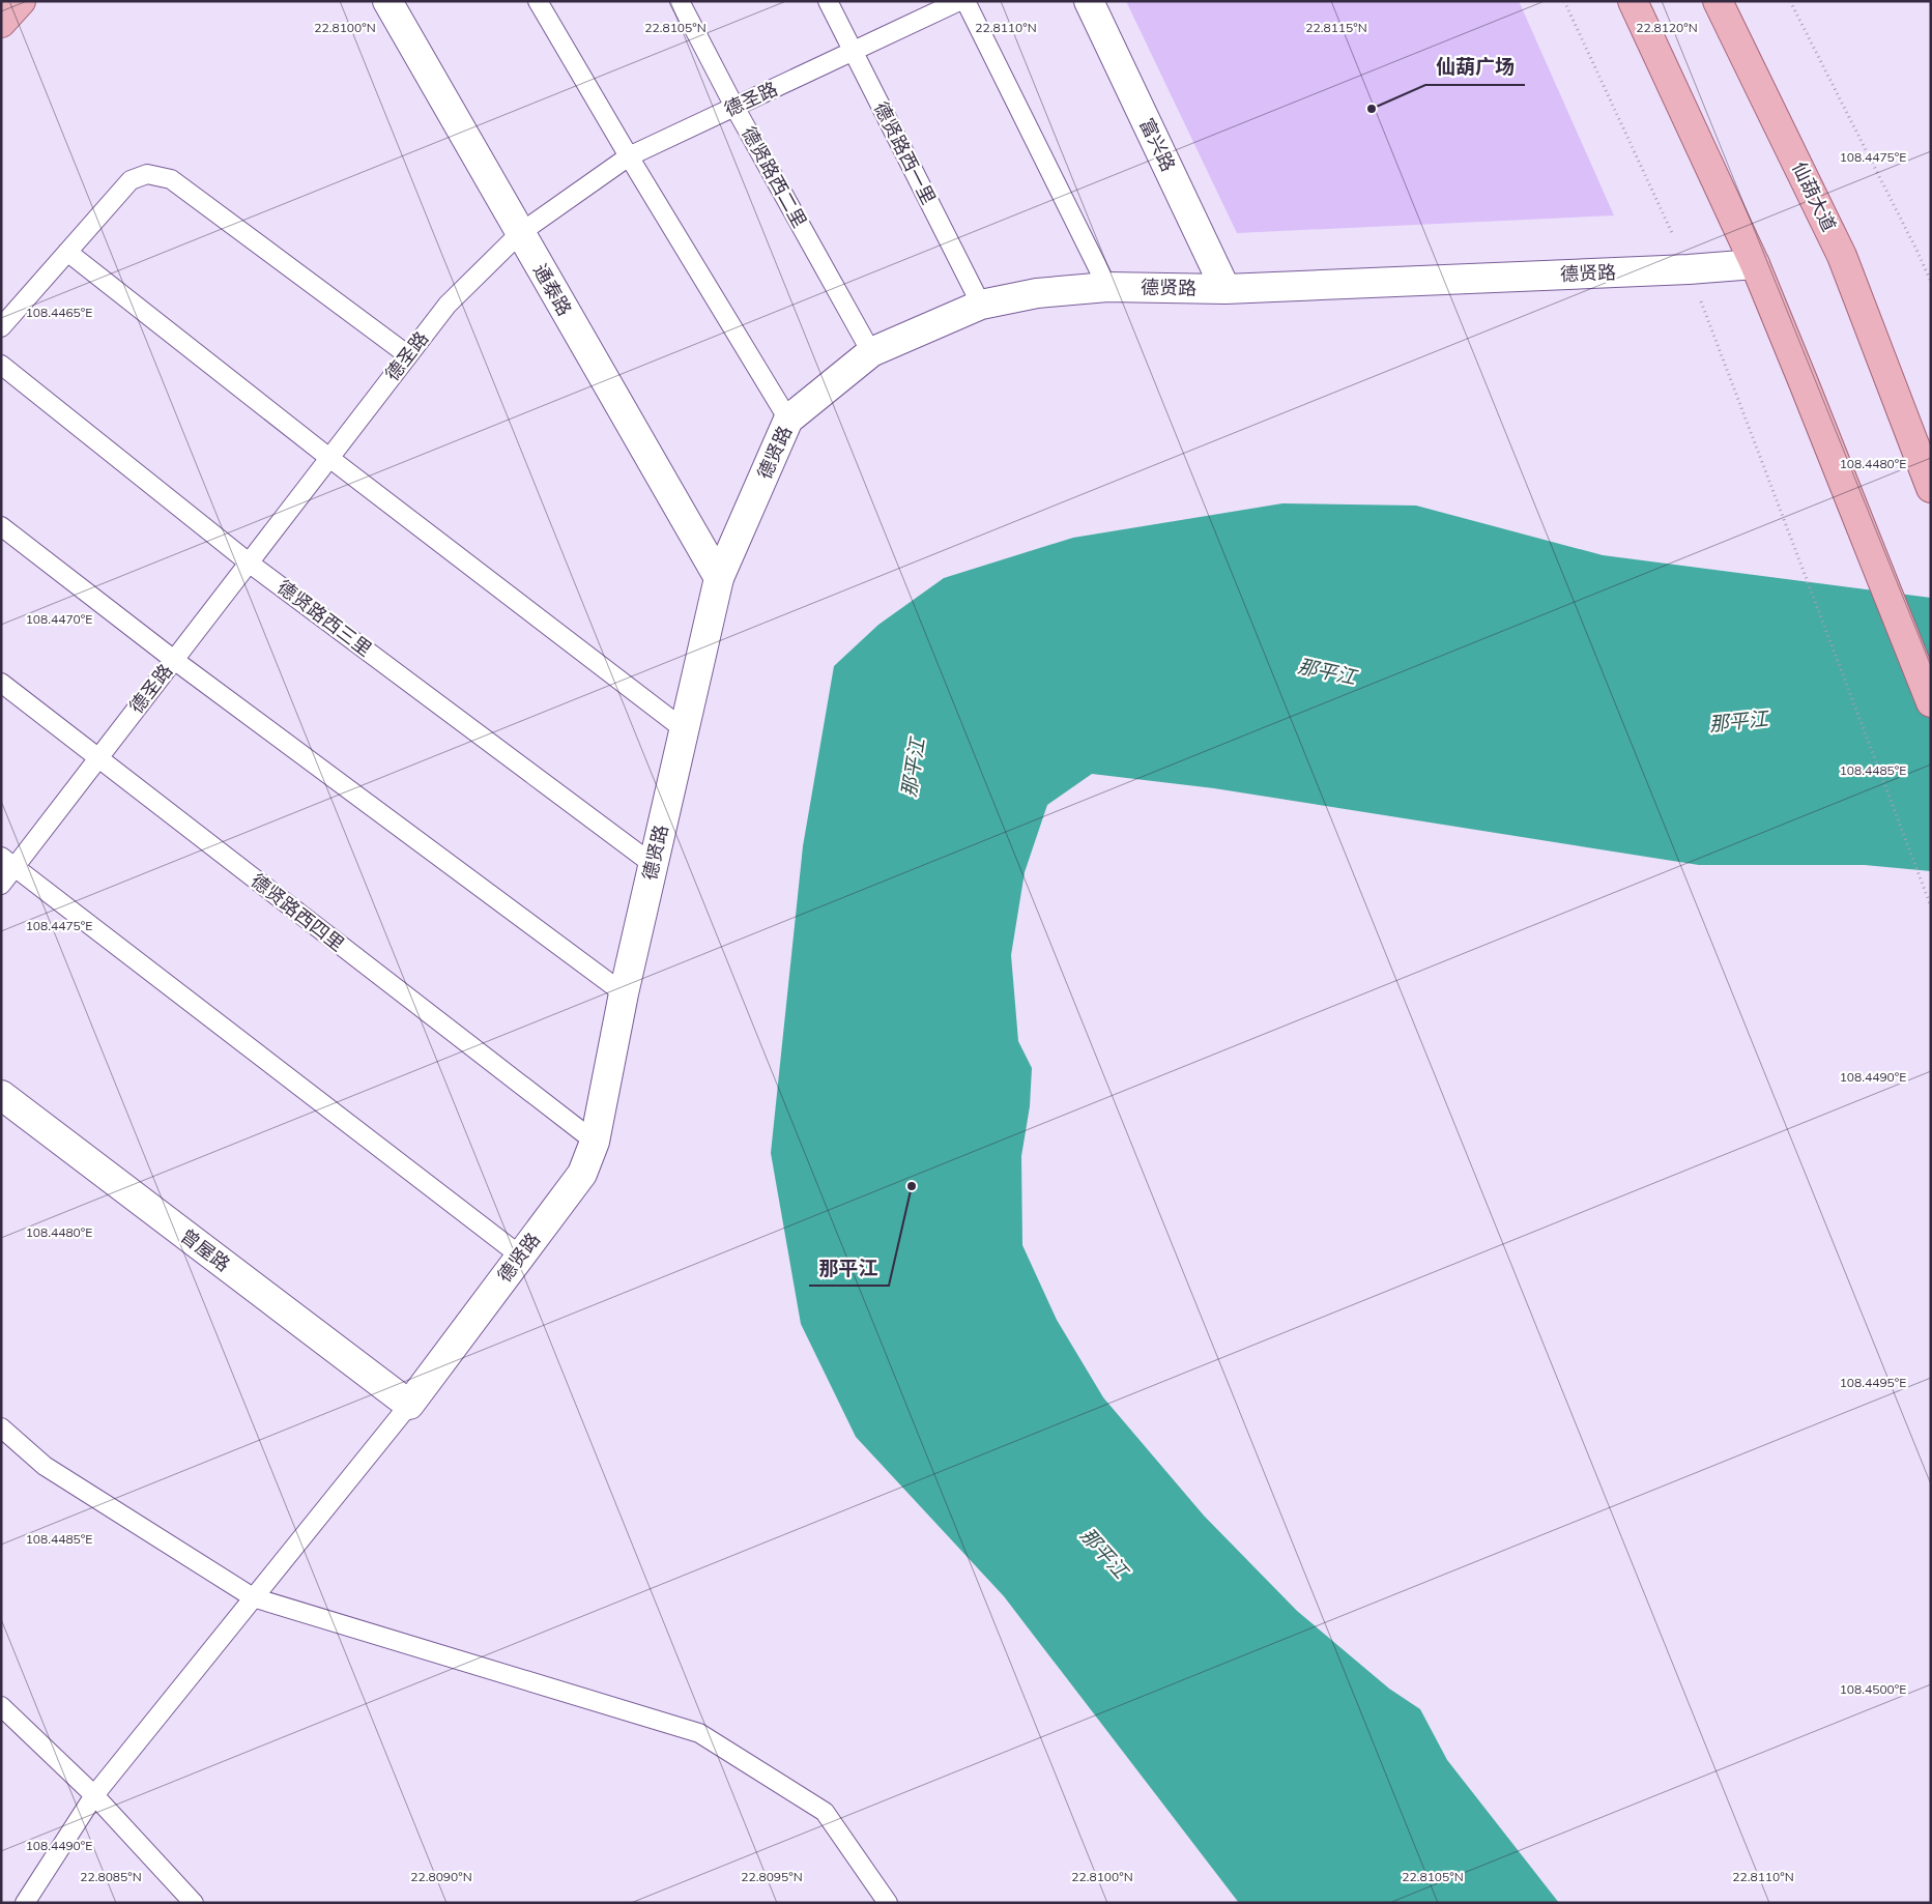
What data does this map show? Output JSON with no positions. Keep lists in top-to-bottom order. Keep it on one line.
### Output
{"streets":{"main road":["仙葫大道"],"street":["富兴路","德贤路","通泰路","曾屋路"],"lane":["德圣路","德贤路西一里","德贤路西二里","德贤路西三里","德贤路西四里"]},"crossings":[["德圣路","德贤路西一里"],["德圣路","德贤路西二里"],["德圣路","通泰路"],["德圣路","德贤路西三里"],["德圣路","德贤路西四里"],["富兴路","德贤路"],["德贤路西一里","德贤路"],["德贤路西二里","德贤路"],["德贤路","通泰路"],["德贤路","德贤路西三里"],["德贤路","德贤路西四里"],["德贤路","曾屋路"]],"water":["那平江"],"places":["仙葫广场","那平江"],"coordinates":["22.8100°N","22.8105°N","22.8110°N","22.8115°N","22.8120°N","108.4475°E","108.4465°E","108.4480°E","108.4470°E","108.4485°E","108.4490°E","108.4495°E","108.4500°E","22.8085°N","22.8090°N","22.8095°N"]}
